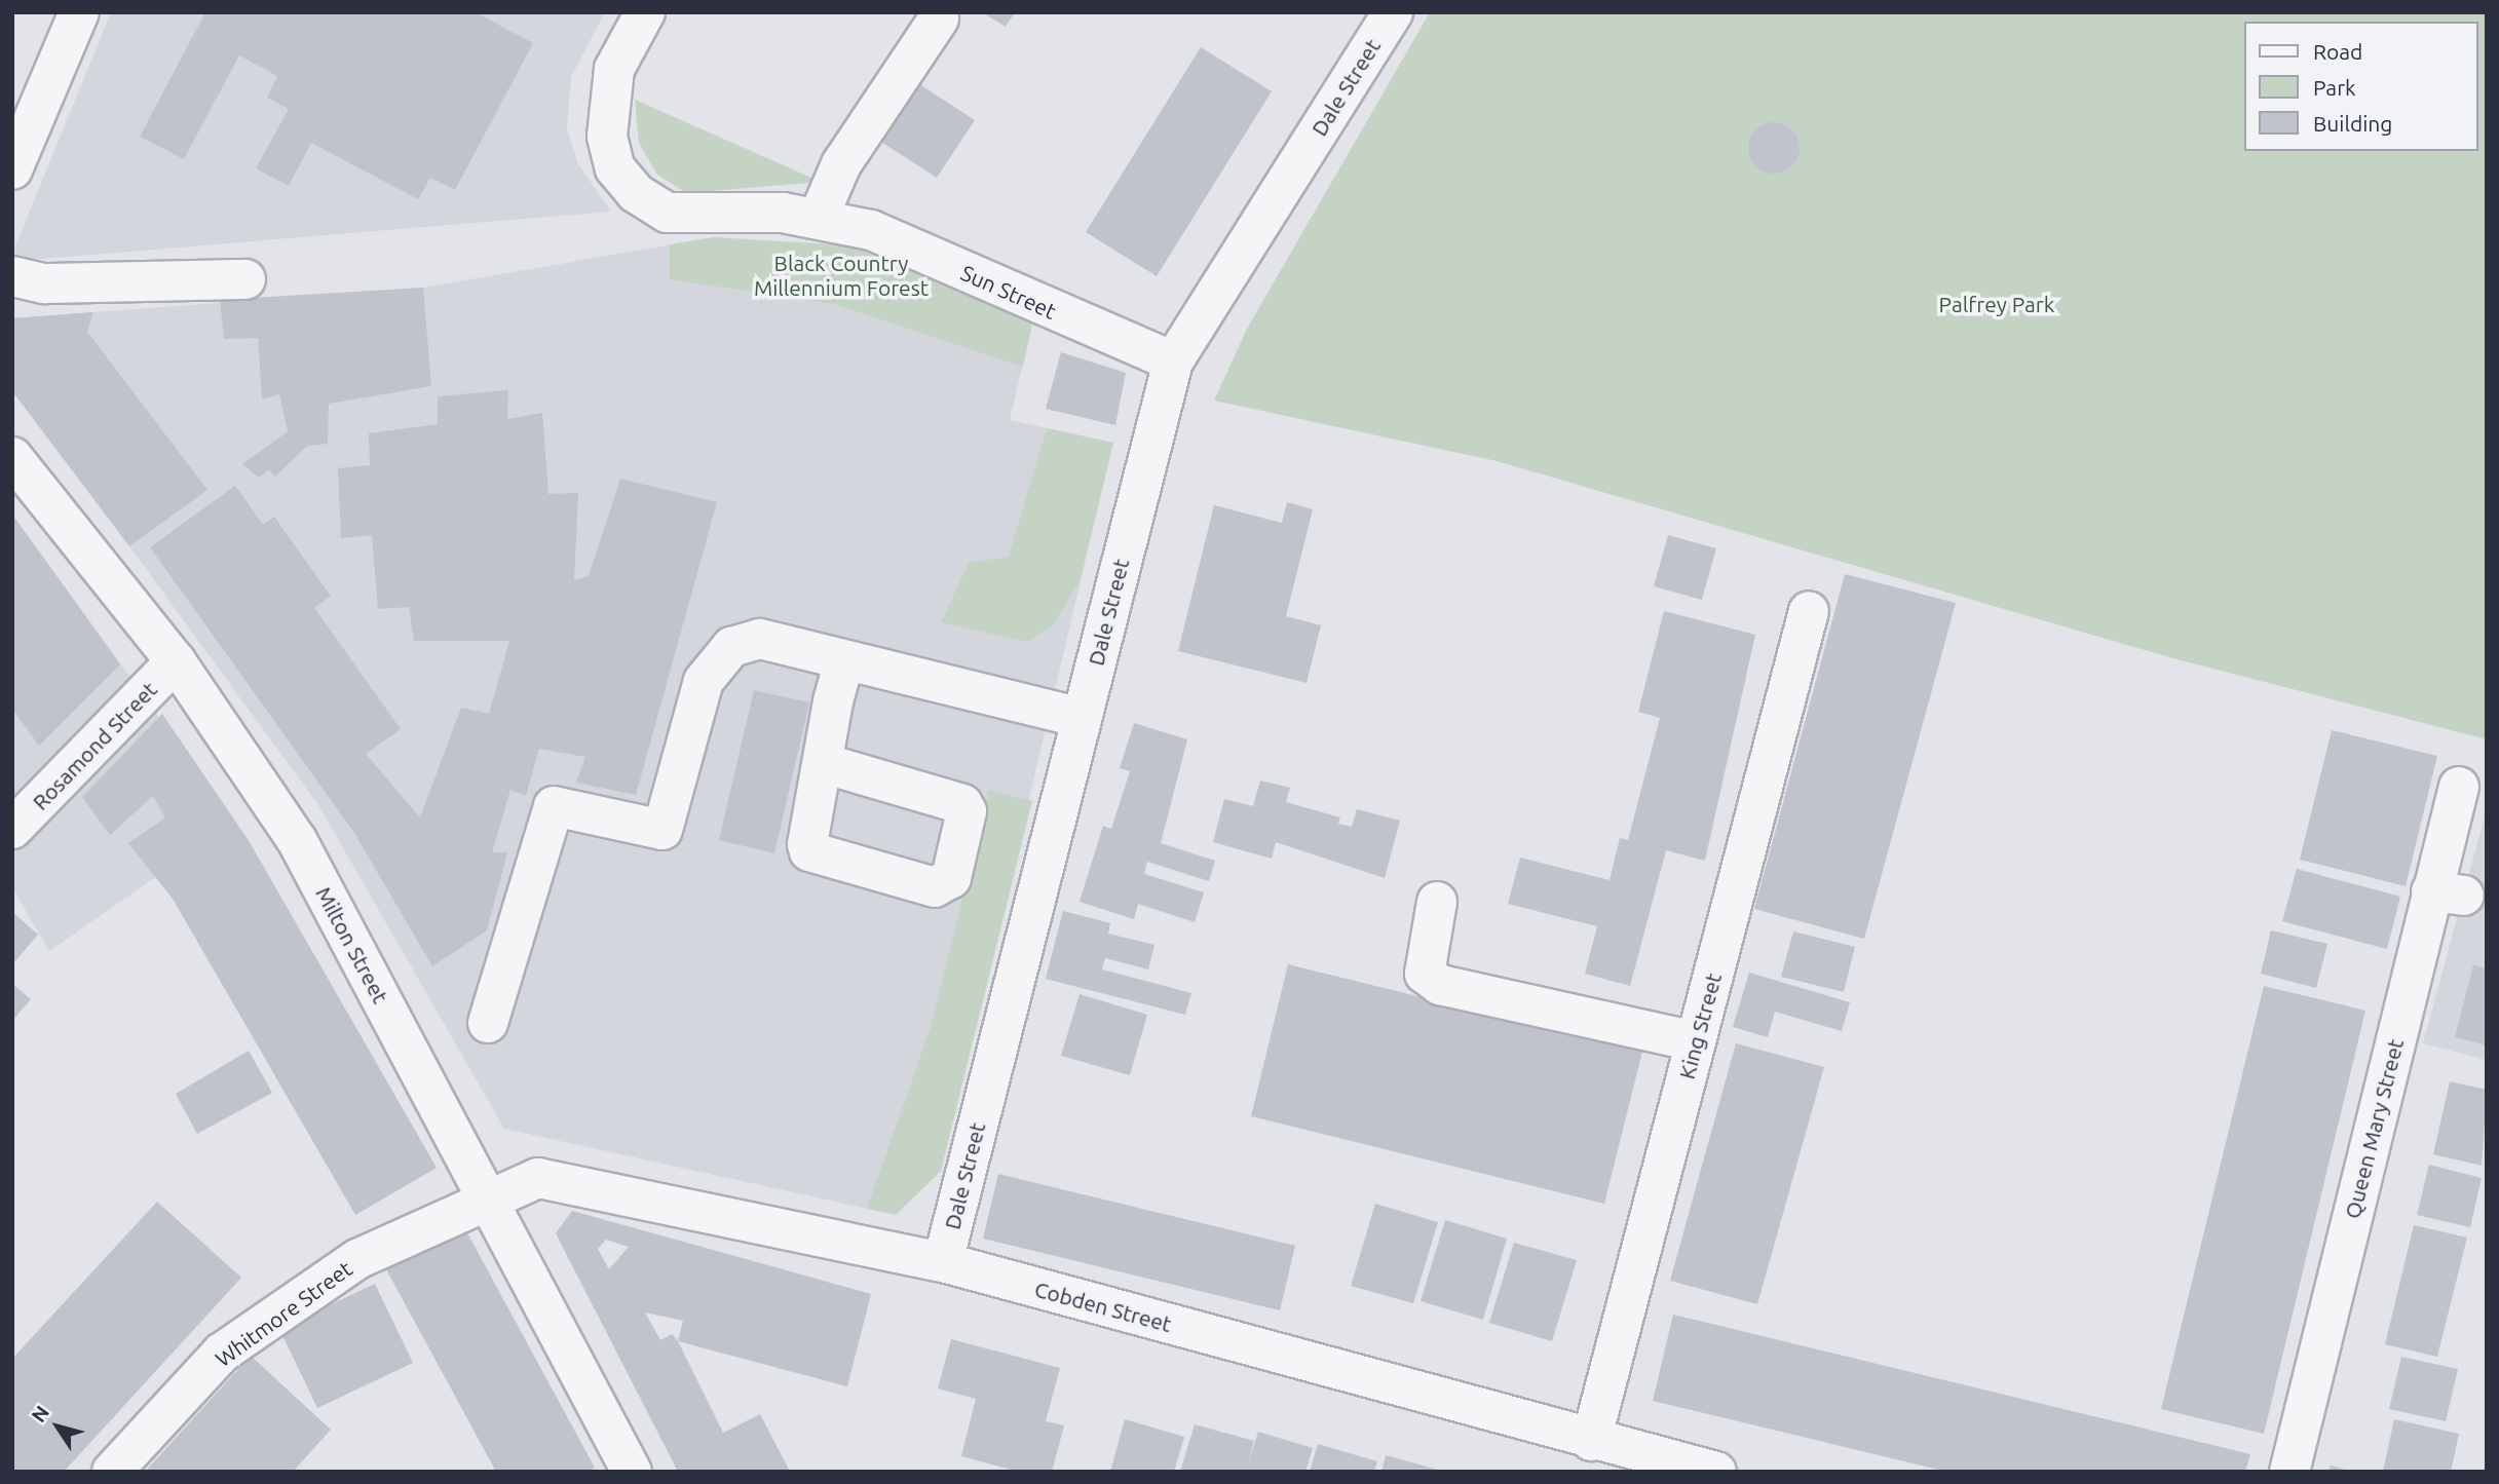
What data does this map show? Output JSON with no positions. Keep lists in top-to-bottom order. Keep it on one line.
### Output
{"streets":{"street":["Dale Street","Sun Street","Rosamond Street","Milton Street","King Street","Queen Mary Street","Cobden Street","Whitmore Street"]},"crossings":[["Dale Street","Sun Street"],["Dale Street","Cobden Street"],["Rosamond Street","Milton Street"],["Milton Street","Cobden Street"],["Milton Street","Whitmore Street"],["King Street","Cobden Street"],["Cobden Street","Whitmore Street"]],"parks":["Black Country Millennium Forest","Palfrey Park"],"legend":["Road","Park","Building"],"north":"top left"}
